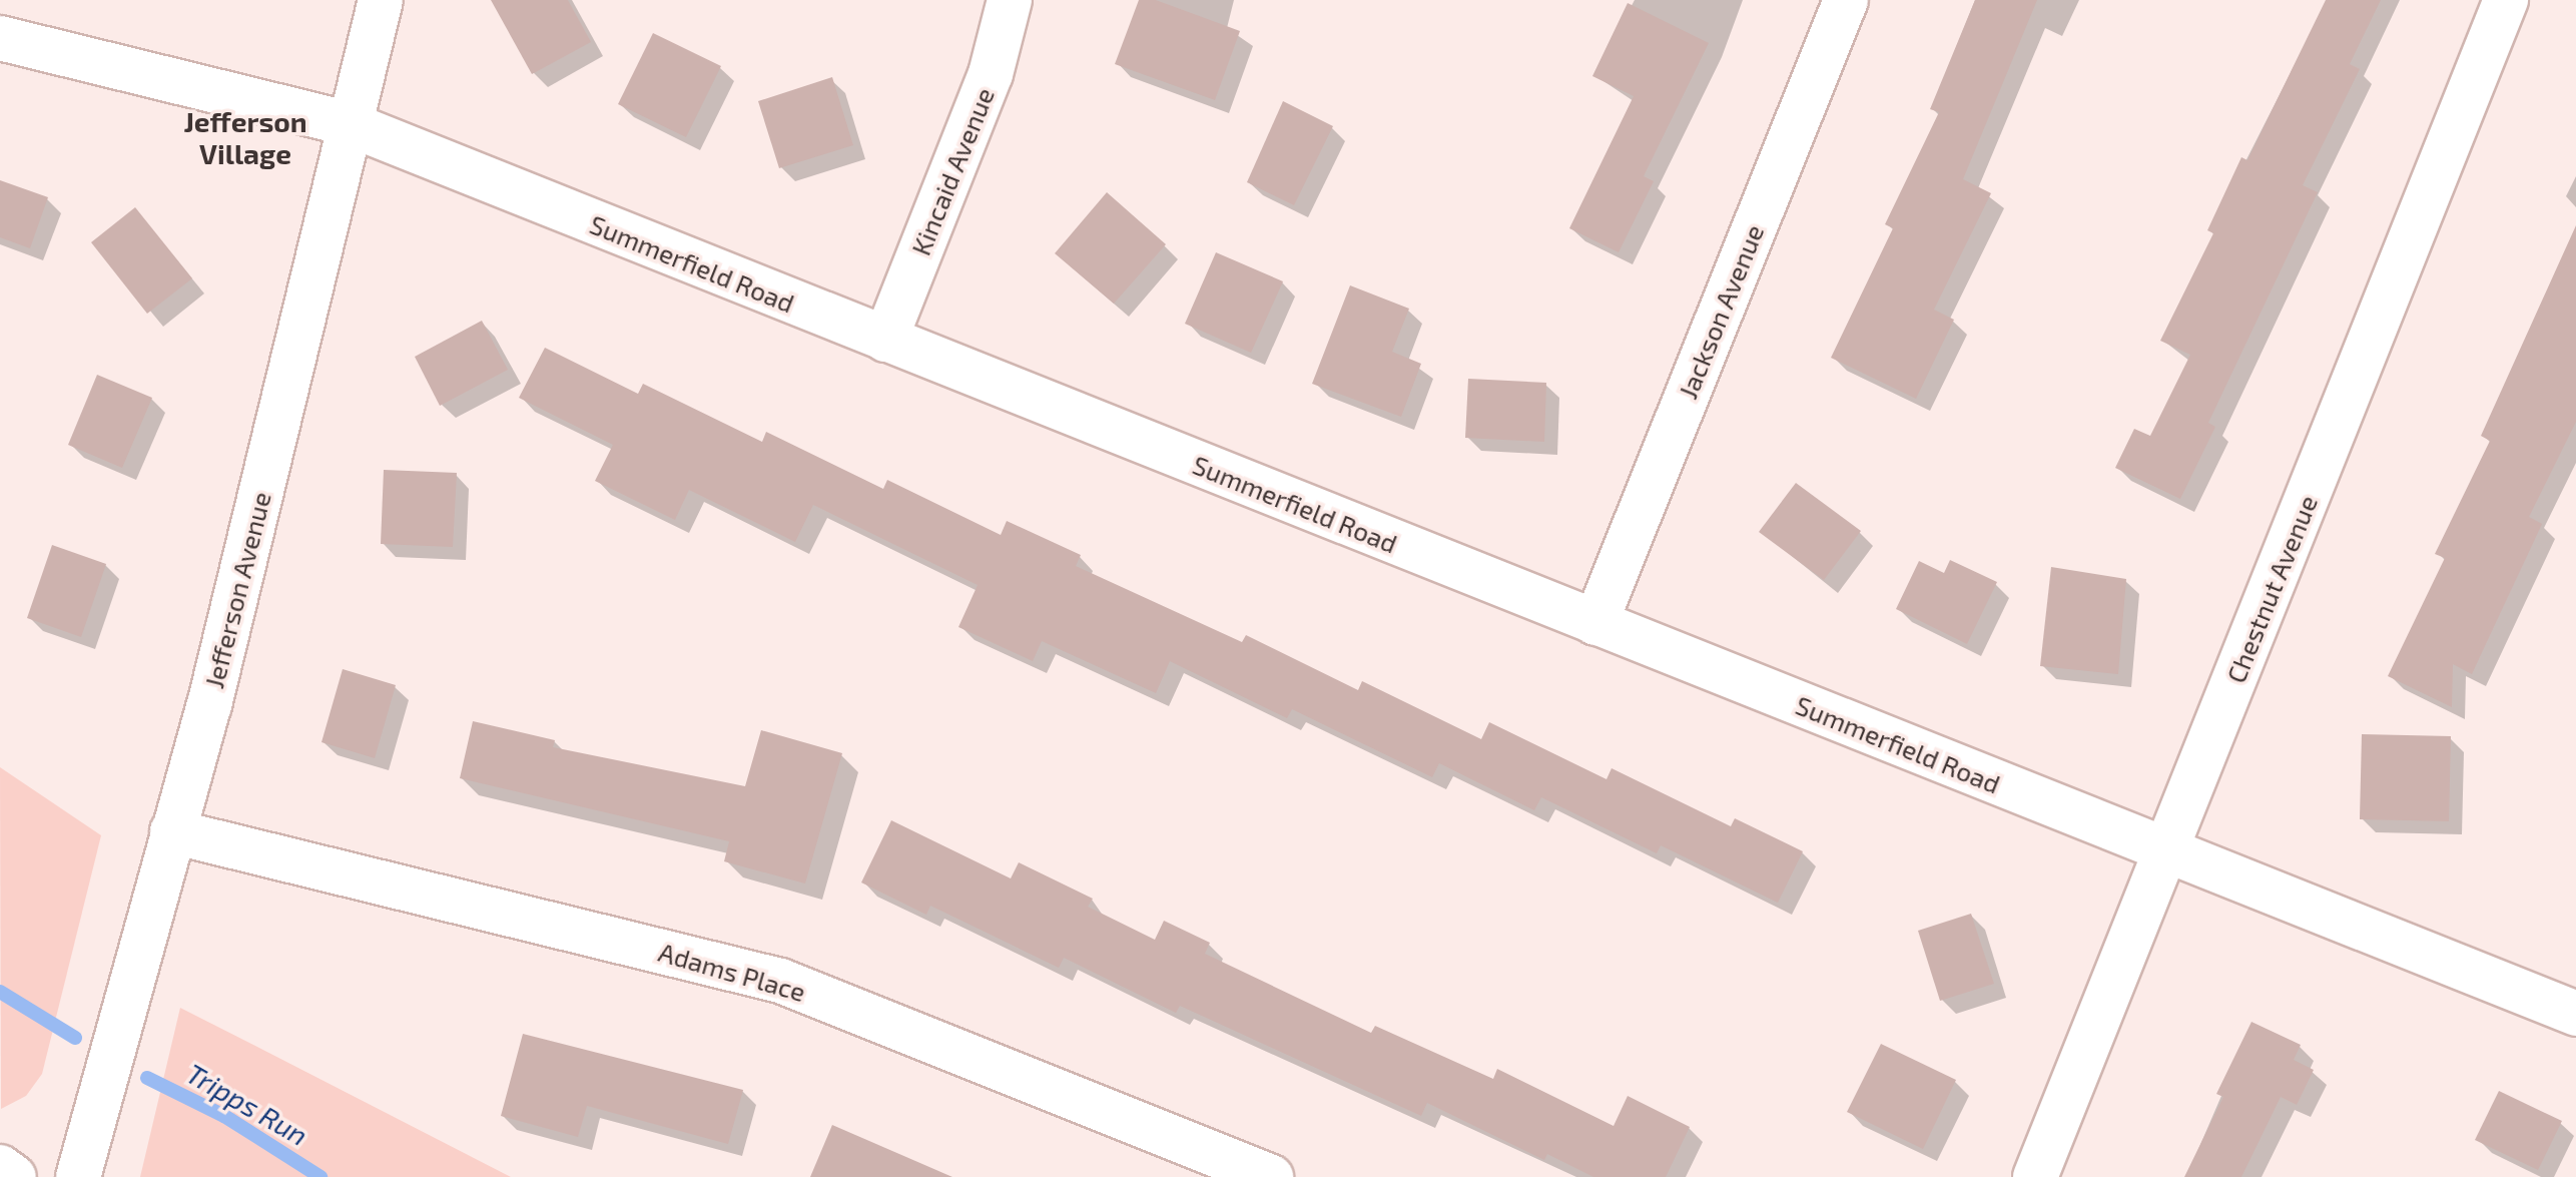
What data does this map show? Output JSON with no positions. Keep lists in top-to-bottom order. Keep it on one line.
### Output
{"streets":{"street":["Kincaid Avenue","Summerfield Road","Jackson Avenue","Chestnut Avenue","Jefferson Avenue","Adams Place"]},"crossings":[["Kincaid Avenue","Summerfield Road"],["Summerfield Road","Jackson Avenue"],["Summerfield Road","Chestnut Avenue"],["Summerfield Road","Jefferson Avenue"],["Jefferson Avenue","Adams Place"]],"districts":["Jefferson Village"],"water":["Tripps Run"]}
